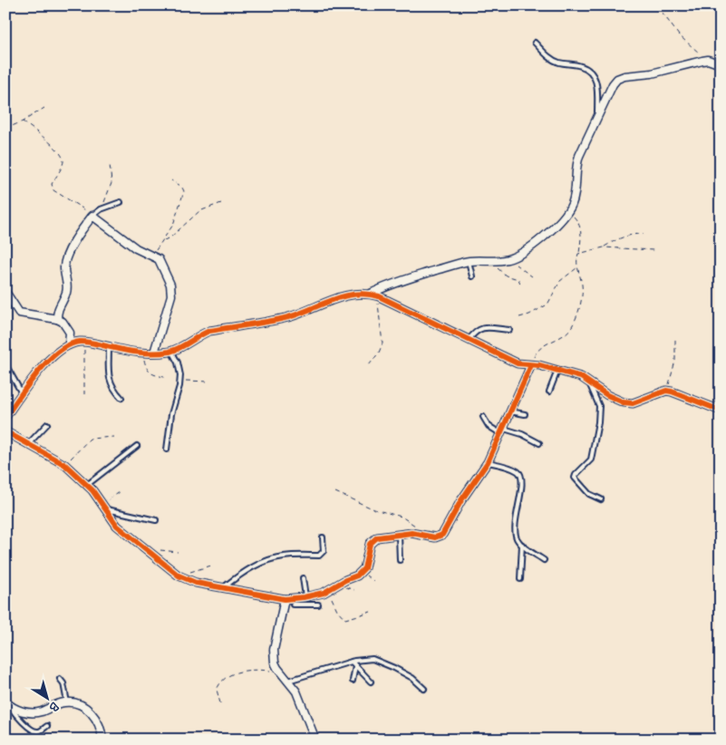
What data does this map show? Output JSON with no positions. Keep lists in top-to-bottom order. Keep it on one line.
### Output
{"north":"bottom right"}
